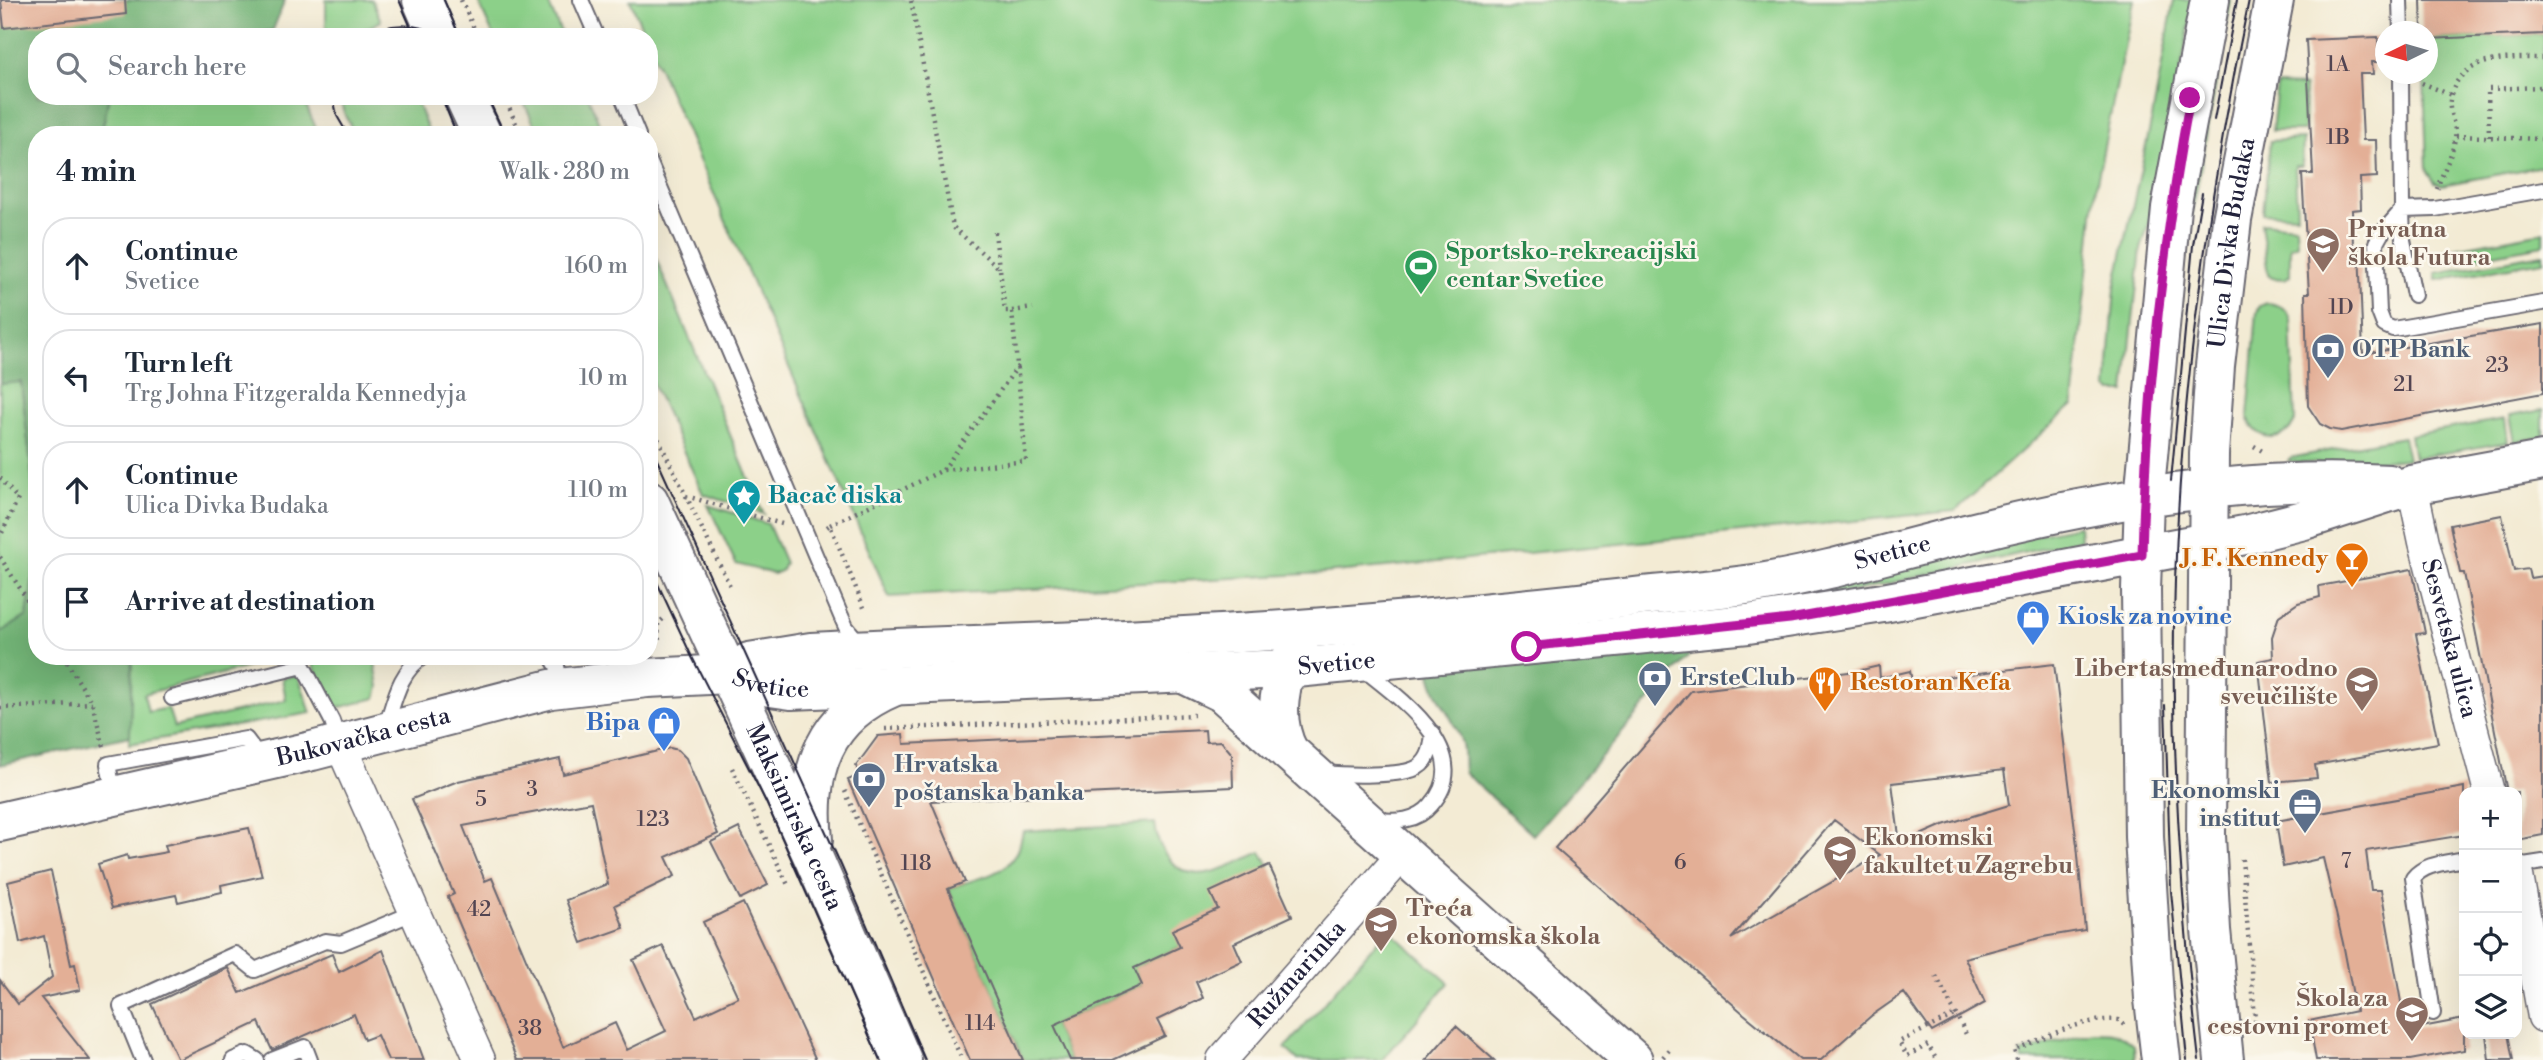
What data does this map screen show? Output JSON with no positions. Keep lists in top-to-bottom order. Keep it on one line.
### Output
{"streets":{"main road":["Ulica Divka Budaka","Svetice","Bukovačka cesta","Maksimirska cesta"],"street":["Sesvetska ulica","Ružmarinka"]},"crossings":[["Ulica Divka Budaka","Svetice"],["Svetice","Sesvetska ulica"],["Svetice","Bukovačka cesta"],["Svetice","Maksimirska cesta"],["Bukovačka cesta","Maksimirska cesta"]],"places":{"school or university":["Privatna škola Futura","Libertas međunarodno sveučilište","Ekonomski fakultet u Zagrebu","Treća ekonomska škola","Škola za cestovni promet"],"sports":["Sportsko-rekreacijski centar Svetice"],"bank":["OTP Bank","ErsteClub","Hrvatska poštanska banka"],"place":["Bacač diska"],"bar":["J. F. Kennedy"],"shop":["Kiosk za novine","Bipa"],"restaurant":["Restoran Kefa"],"office":["Ekonomski institut"]},"house_numbers":["1A","1B","1D","23","21","3","5","123","7","6","118","42","114","38"],"north":"left","page":{"search":"Search here","heading":["4 min","Walk · 280 m"],"list":[["Continue","Svetice","160 m"],["Turn left","Trg Johna Fitzgeralda Kennedyja","10 m"],["Continue","Ulica Divka Budaka","110 m"],"Arrive at destination"],"map_buttons":["+","−"]}}
